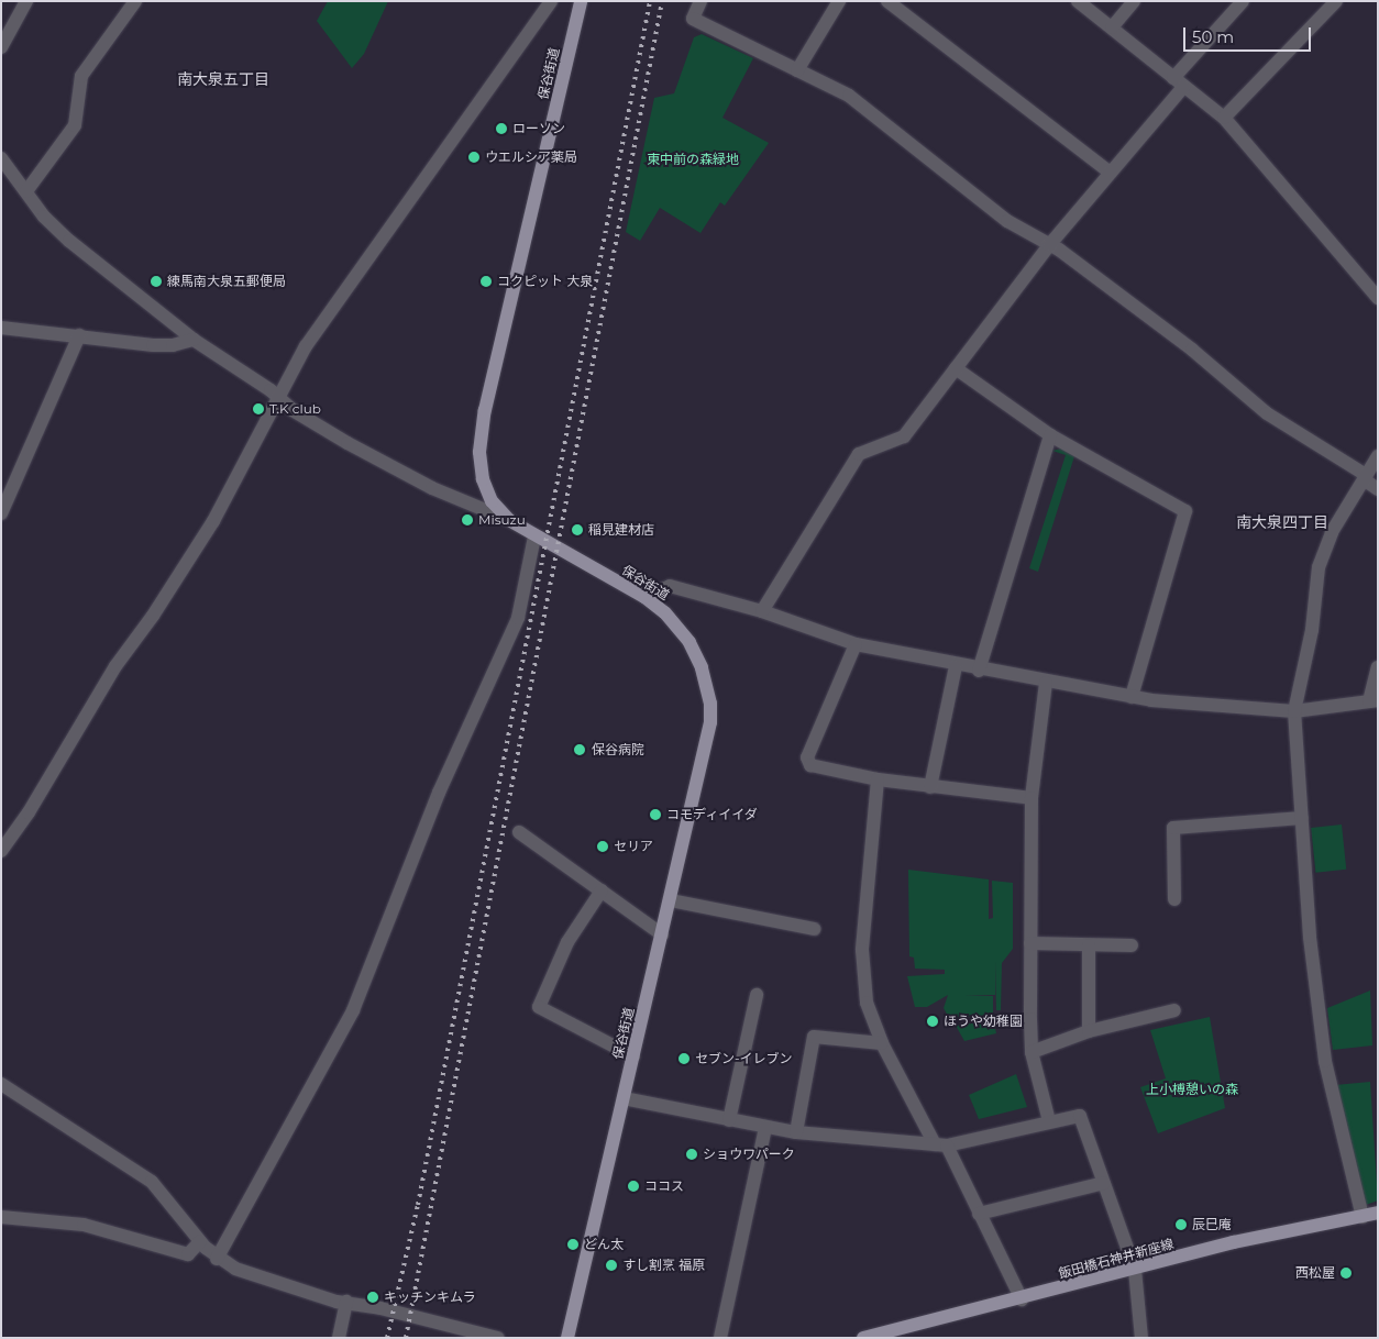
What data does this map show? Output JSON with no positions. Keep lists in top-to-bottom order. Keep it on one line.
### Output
{"streets":{"main road":["保谷街道","飯田橋石神井新座線"]},"districts":["南大泉五丁目","南大泉四丁目"],"parks":["東中前の森緑地","上小榑憩いの森"],"places":["ローソン","ウエルシア薬局","練馬南大泉五郵便局","コクピット 大泉","T.K club","Misuzu","稲見建材店","保谷病院","コモディイイダ","セリア","ほうや幼稚園","セブン-イレブン","ショウワパーク","ココス","辰巳庵","どん太","すし割烹 福原","西松屋","キッチンキムラ"],"scale_bar":"50 m"}
